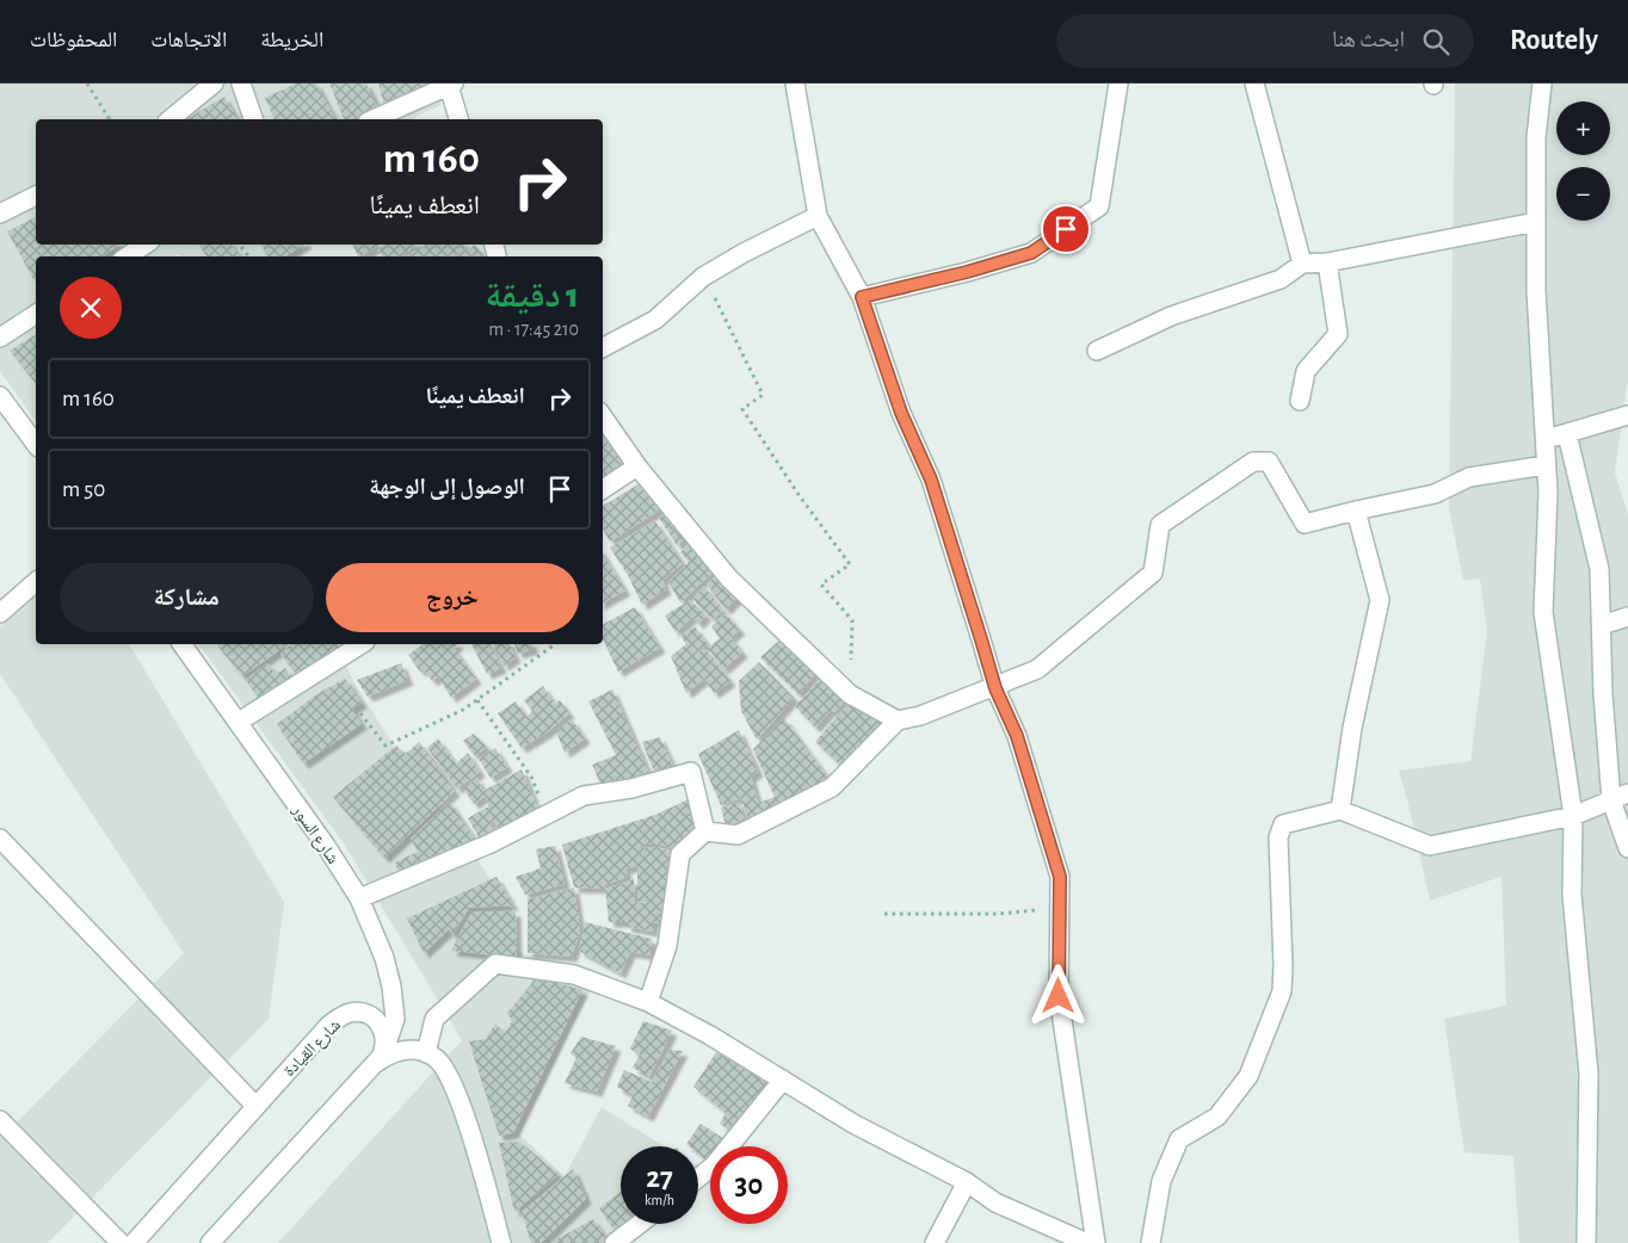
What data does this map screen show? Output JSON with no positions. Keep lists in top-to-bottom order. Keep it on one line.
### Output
{"streets":{"street":["شارع السور","شارع القيادة"]},"crossings":[["شارع السور","شارع القيادة"]],"page":{"header":"Routely","search":"ابحث هنا","nav":["الخريطة","الاتجاهات","المحفوظات"],"map_buttons":["+","−"],"turn":["160 m","انعطف يمينًا"],"heading":["1 دقيقة","210 m · 17:45"],"list":[{"name":"انعطف يمينًا","value":"160 m"},{"name":"الوصول إلى الوجهة","value":"50 m"}],"buttons":["خروج","مشاركة"],"speed":"27 km/h","limit":"30"}}
